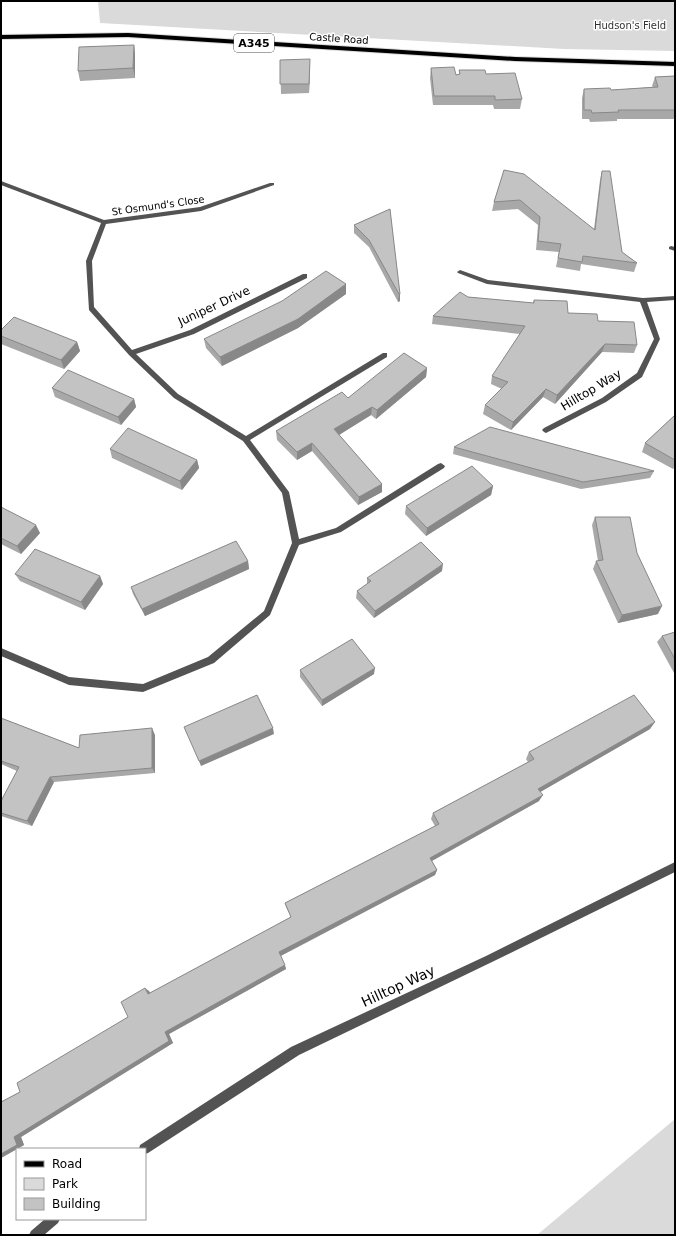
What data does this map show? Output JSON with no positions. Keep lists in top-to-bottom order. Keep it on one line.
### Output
{"streets":{"main road":["Castle Road","A345"],"street":["St Osmund's Close","Juniper Drive","Hilltop Way"]},"parks":["Hudson's Field"],"legend":["Road","Park","Building"]}
